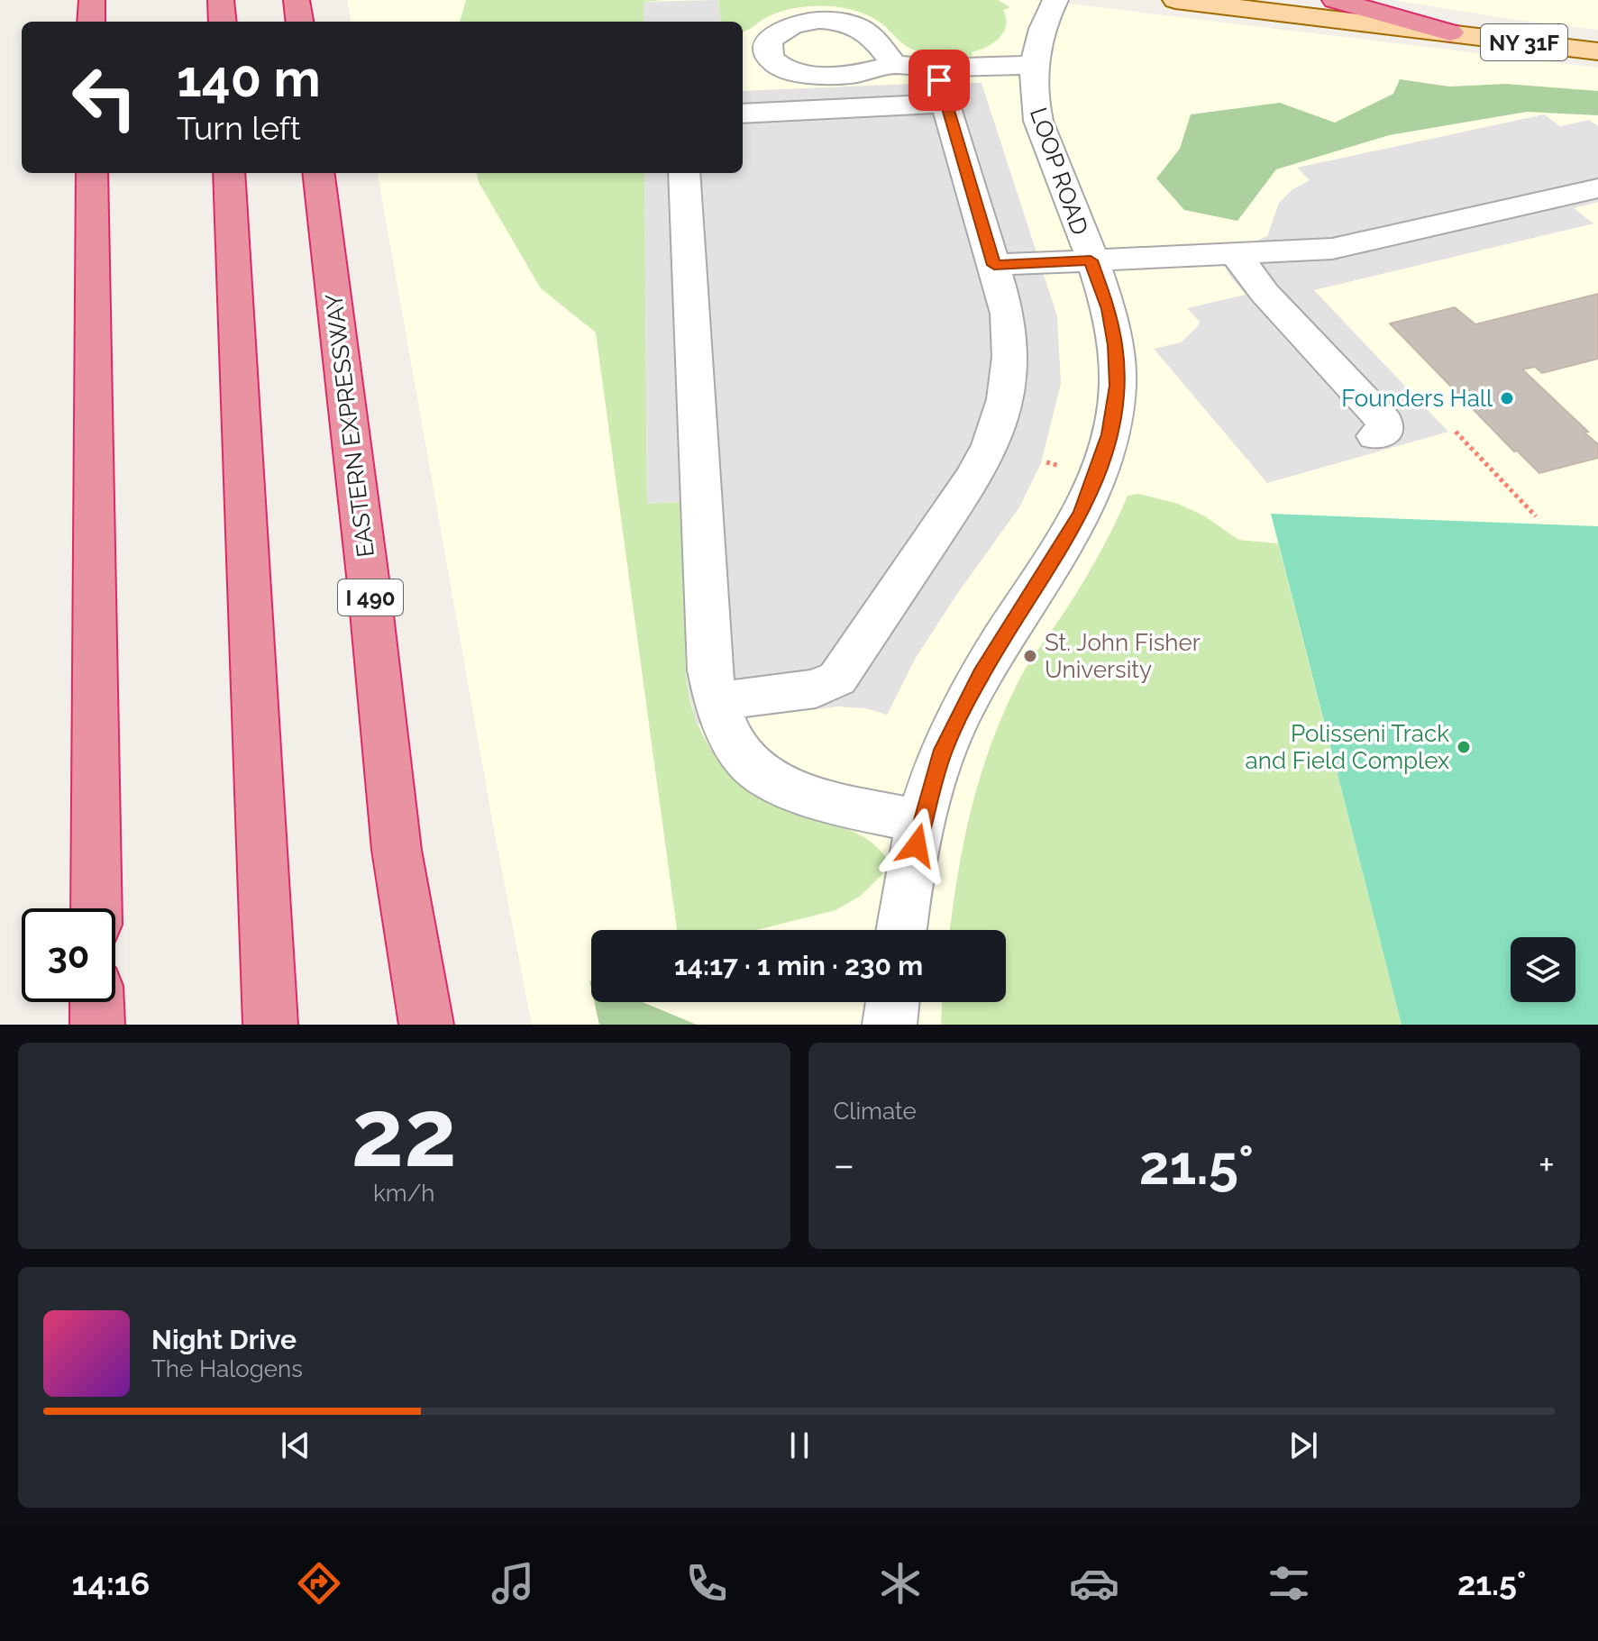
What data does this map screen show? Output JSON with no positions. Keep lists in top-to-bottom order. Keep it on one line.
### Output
{"streets":{"highway":["EASTERN EXPRESSWAY","I 490"],"main road":["NY 31F"],"street":["LOOP ROAD"]},"places":["Founders Hall","St. John Fisher University","Polisseni Track and Field Complex"],"page":{"turn":["140 m","Turn left"],"limit":"30","trip":"14:17 · 1 min · 230 m","tile":[["22","km/h"],"Climate"],"heat":["−","21.5°","+"],"song":["Night Drive","The Halogens"],"tabs":["14:16","21.5°"]}}
